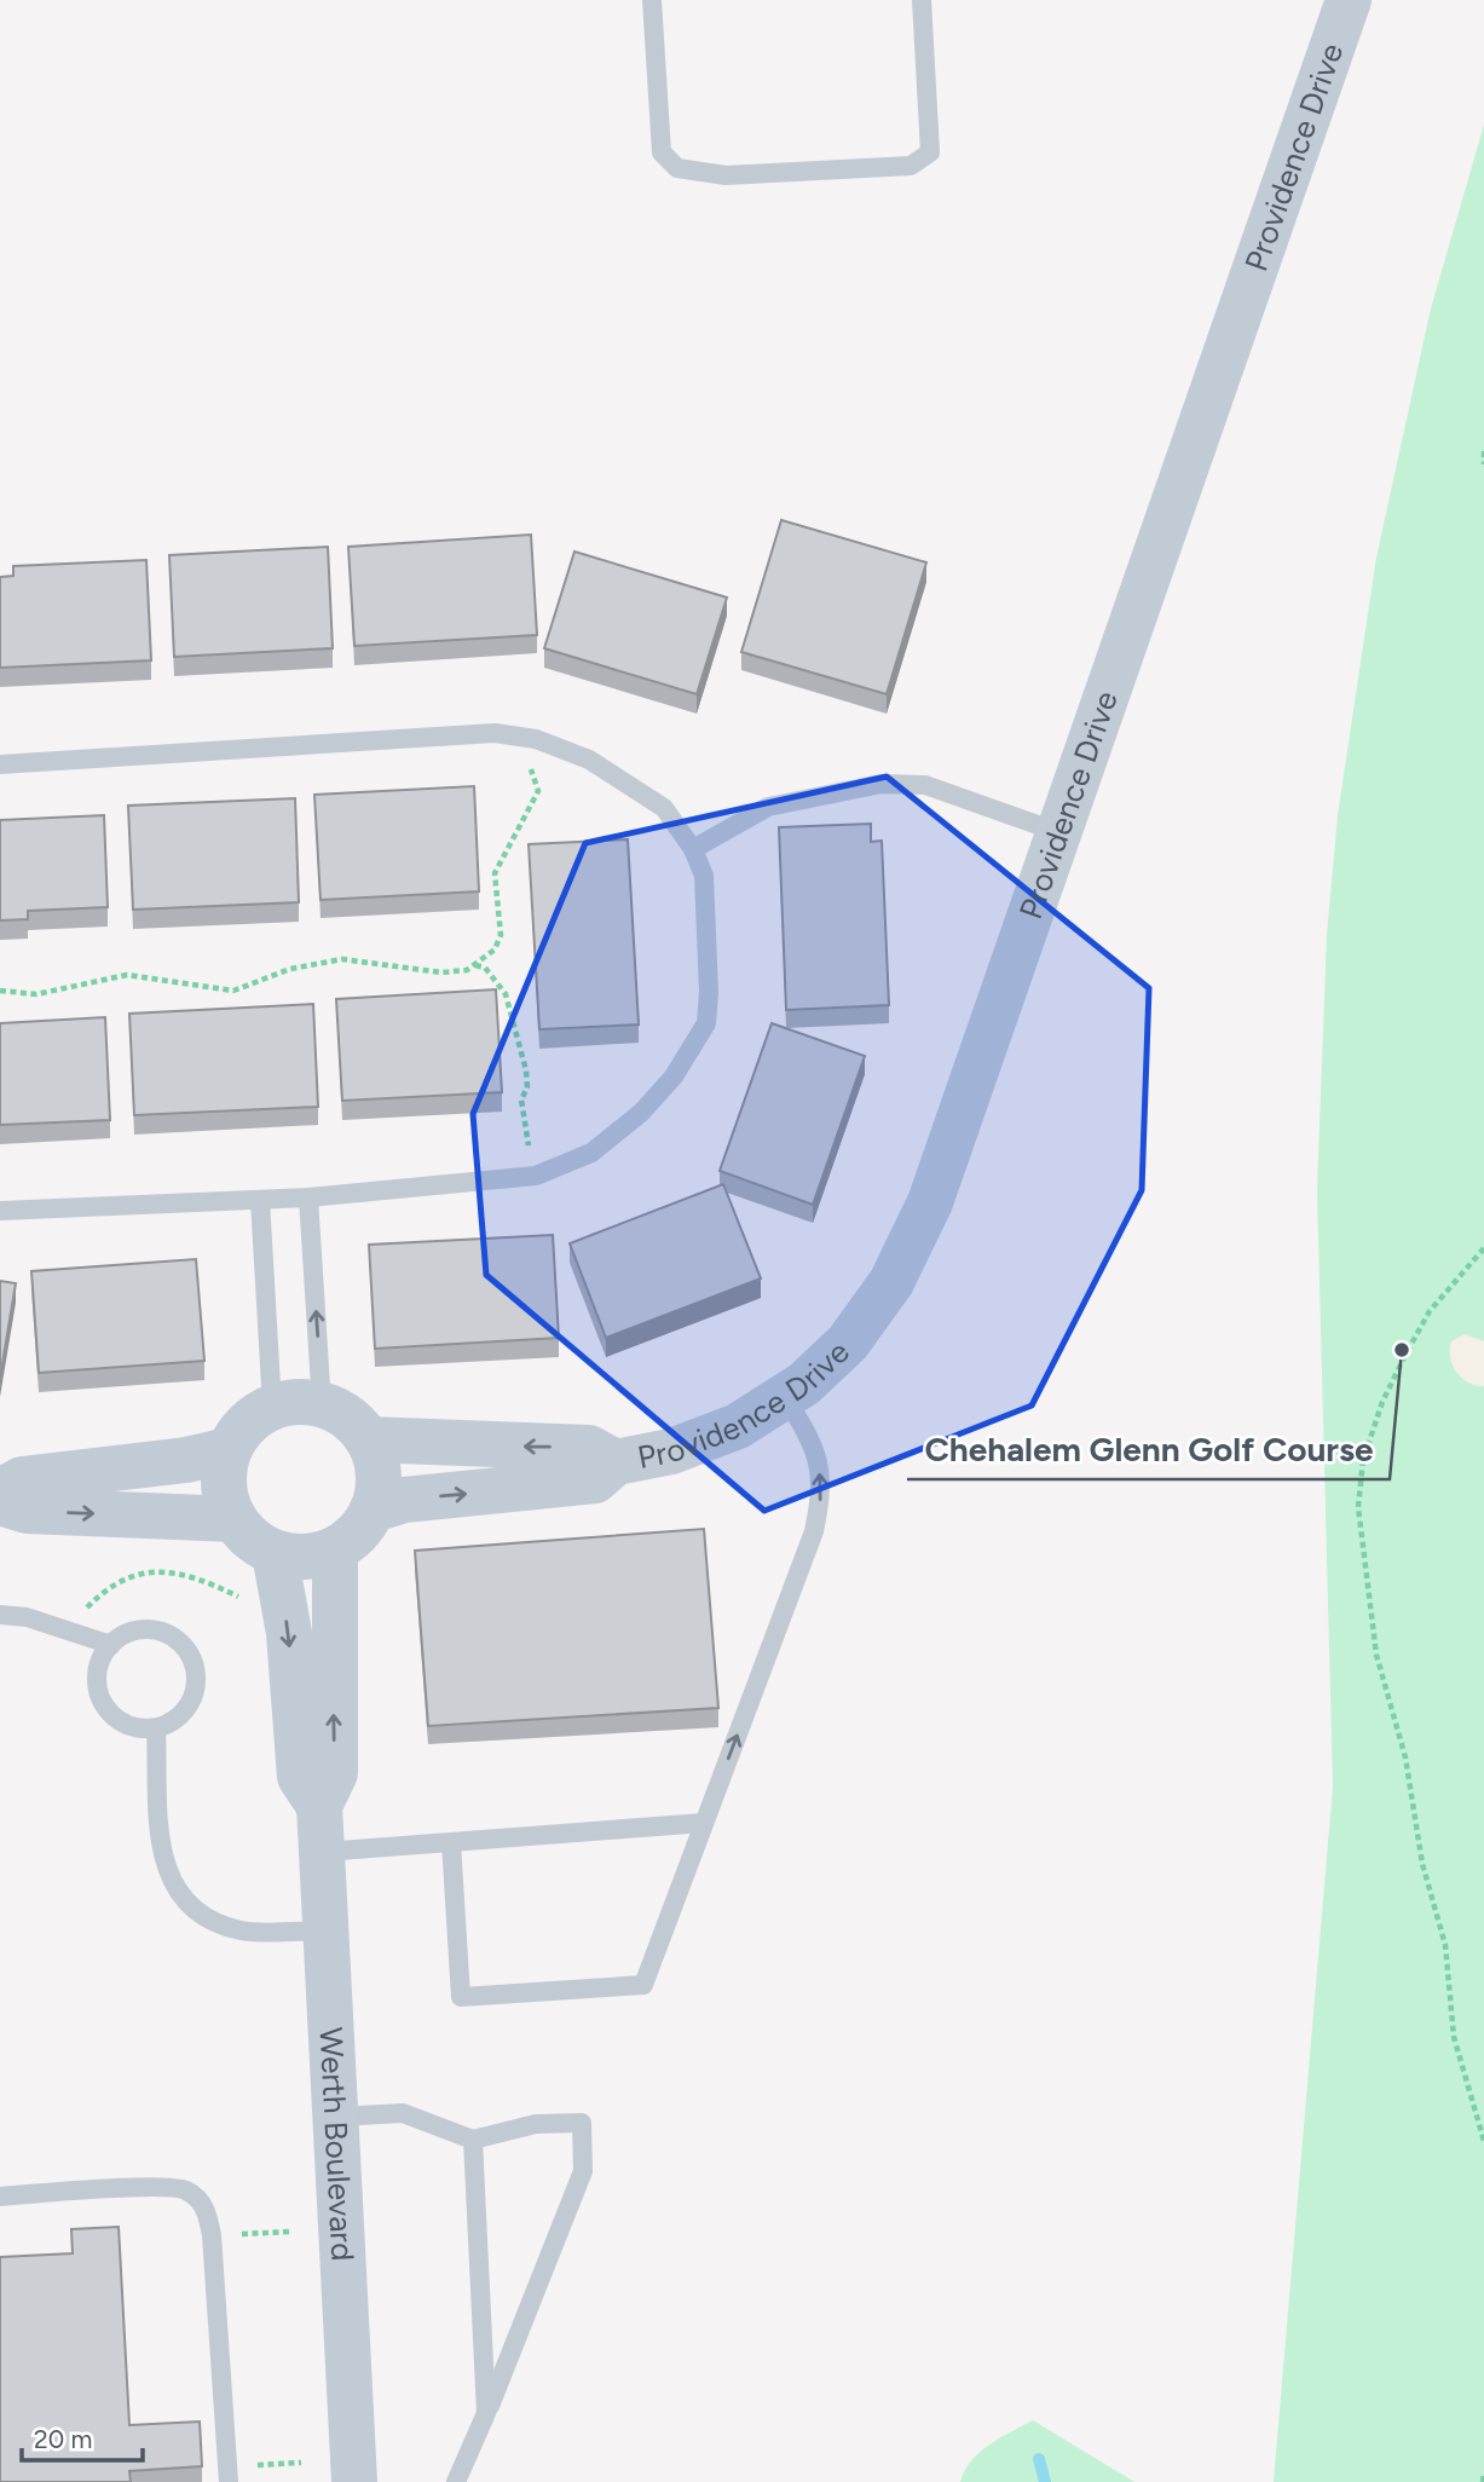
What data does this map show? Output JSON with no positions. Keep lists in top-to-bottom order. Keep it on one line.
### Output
{"streets":{"street":["Providence Drive","Werth Boulevard"]},"crossings":[["Providence Drive","Werth Boulevard"]],"places":["Chehalem Glenn Golf Course"],"scale_bar":"20 m"}
